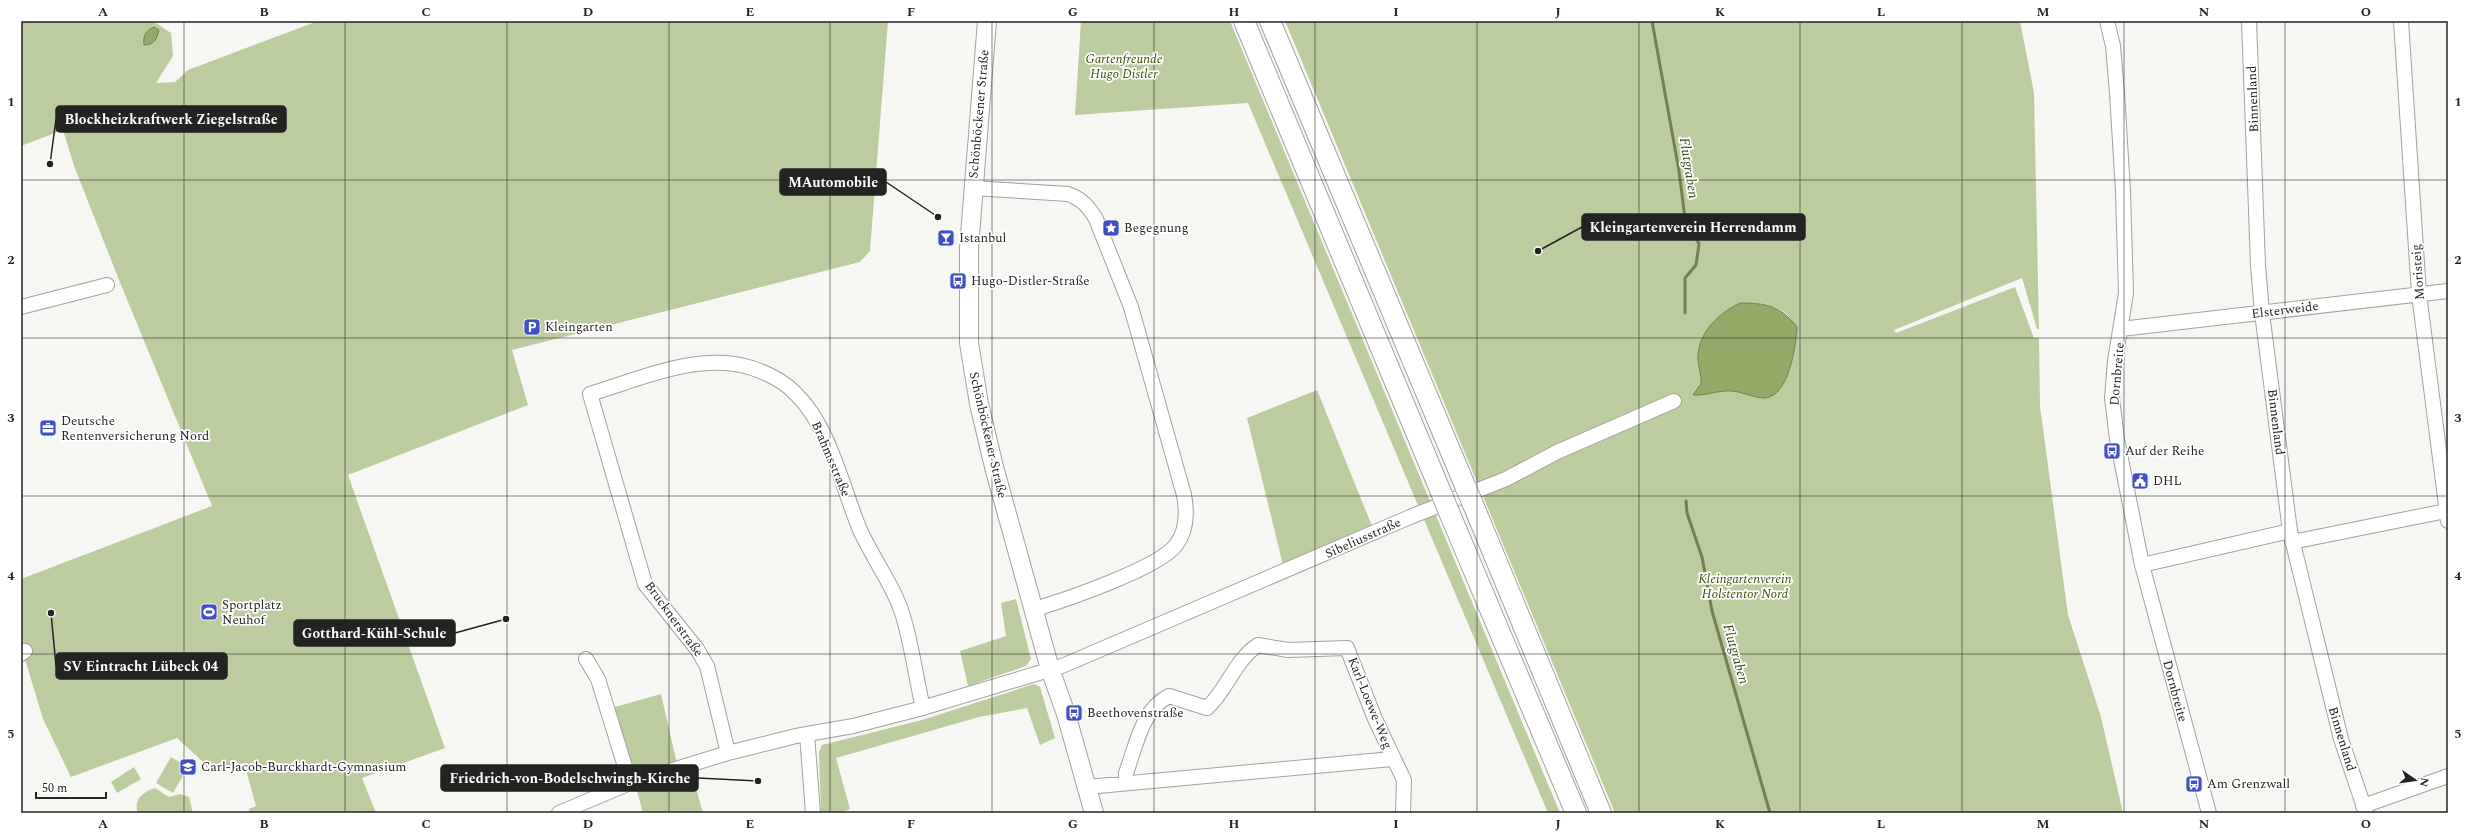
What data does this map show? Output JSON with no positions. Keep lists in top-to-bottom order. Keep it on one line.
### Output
{"streets":{"main road":["Schönböckener Straße"],"street":["Binnenland","Moristeig","Elsterweide","Dornbreite","Brahmsstraße","Sibeliusstraße","Brucknerstraße","Karl-Loewe-Weg"]},"crossings":[["Binnenland","Elsterweide"],["Schönböckener Straße","Sibeliusstraße"],["Schönböckener Straße","Karl-Loewe-Weg"],["Moristeig","Elsterweide"],["Elsterweide","Dornbreite"],["Brahmsstraße","Brucknerstraße"]],"water":["Flutgraben"],"parks":["Gartenfreunde Hugo Distler","Kleingartenverein Holstentor Nord"],"places":{"other":["Blockheizkraftwerk Ziegelstraße","MAutomobile","Kleingartenverein Herrendamm","SV Eintracht Lübeck 04","Gotthard-Kühl-Schule","Friedrich-von-Bodelschwingh-Kirche"],"place":["Begegnung"],"bar":["Istanbul"],"bus stop":["Hugo-Distler-Straße","Auf der Reihe","Beethovenstraße","Am Grenzwall"],"parking":["Kleingarten"],"office":["Deutsche Rentenversicherung Nord"],"public building":["DHL"],"sports":["Sportplatz Neuhof"],"school or university":["Carl-Jacob-Burckhardt-Gymnasium"]},"scale_bar":"50 m","north":"right","grid":{"columns":["A","B","C","D","E","F","G","H","I","J","K","L","M","N","O"],"rows":["1","2","3","4","5"]}}
